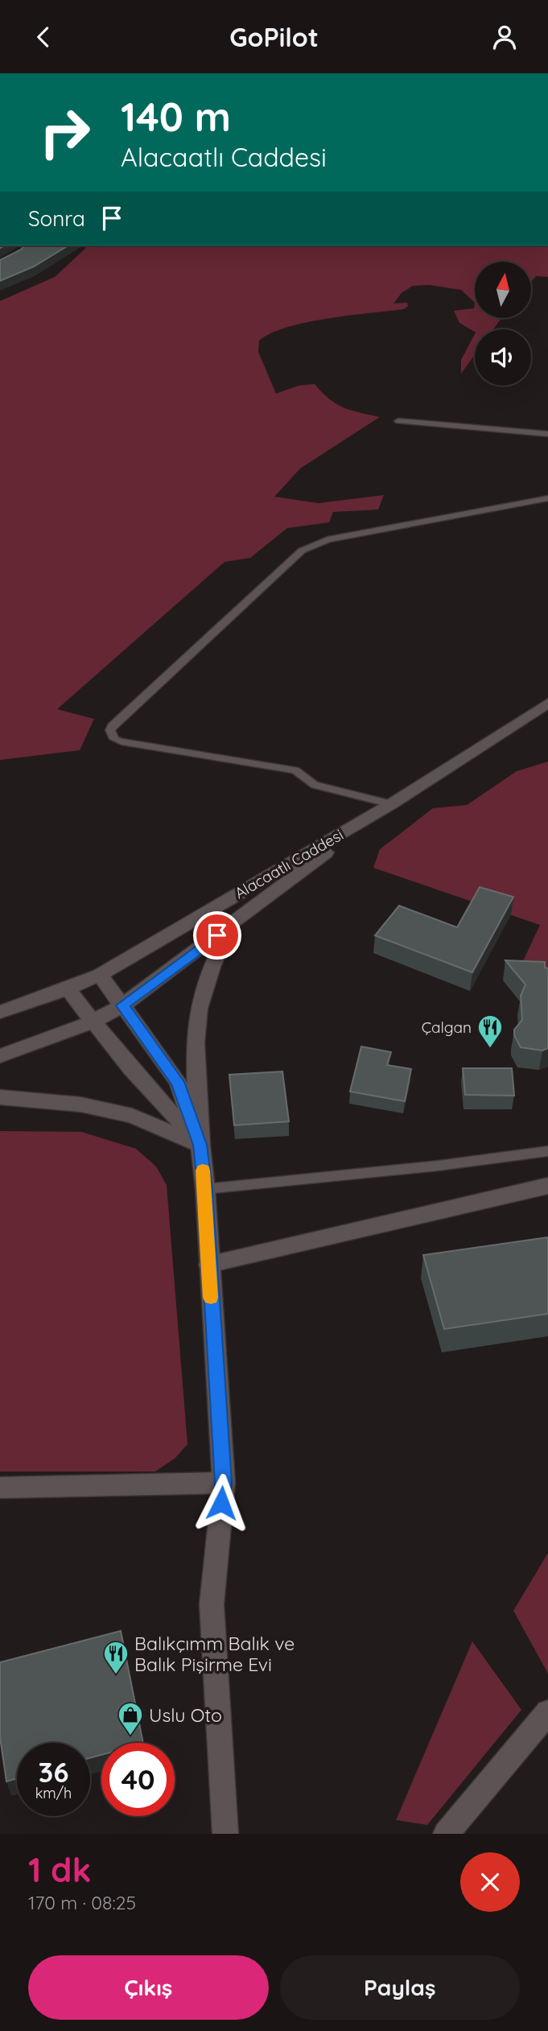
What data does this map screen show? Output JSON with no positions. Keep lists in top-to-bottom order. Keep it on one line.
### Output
{"streets":{"main road":["Alacaatlı Caddesi"]},"places":{"restaurant":["Çalgan","Balıkçımm Balık ve Balık Pişirme Evi"],"shop":["Uslu Oto"]},"north":"top","page":{"header":"GoPilot","turn":["140 m","Alacaatlı Caddesi"],"then":"Sonra","speed":"36 km/h","limit":"40","heading":["1 dk","170 m · 08:25"],"buttons":["Çıkış","Paylaş"]}}
